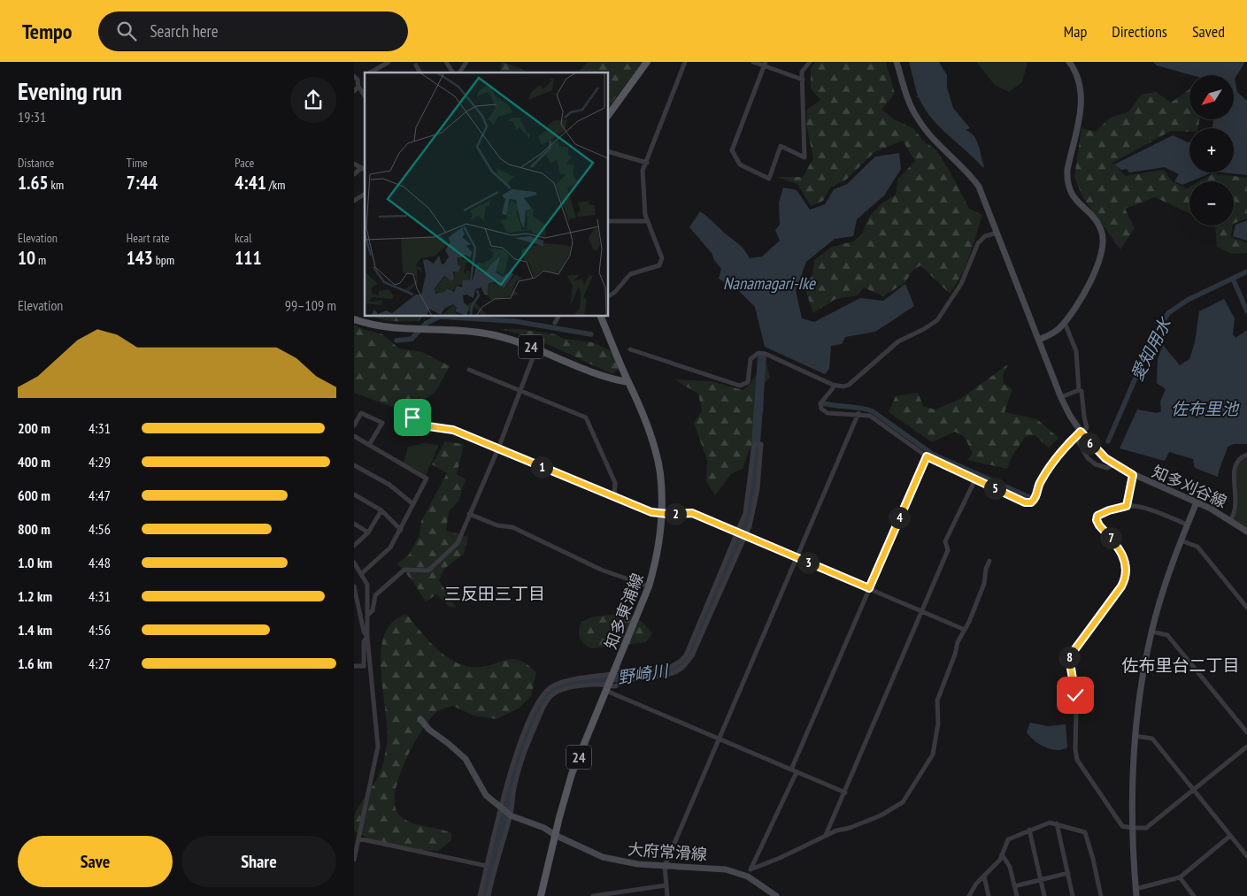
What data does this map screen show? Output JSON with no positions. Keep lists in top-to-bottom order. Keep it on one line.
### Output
{"streets":{"main road":["24","知多東浦線"],"street":["知多刈谷線","大府常滑線"]},"crossings":[["24","知多東浦線"],["知多東浦線","大府常滑線"]],"districts":["三反田三丁目","佐布里台二丁目"],"water":["Nanamagari-Ike","愛知用水","佐布里池","野崎川"],"north":"bottom left","page":{"header":"Tempo","search":"Search here","nav":["Map","Directions","Saved"],"heading":["Evening run","19:31"],"map_buttons":["+","−"],"stats":[["Distance","1.65 km"],["Time","7:44"],["Pace","4:41 /km"],["Elevation","10 m"],["Heart rate","143 bpm"],["kcal","111"]],"chart":["Elevation","99–109 m"],"list":[{"name":"200 m","note":"4:31"},{"name":"400 m","note":"4:29"},{"name":"600 m","note":"4:47"},{"name":"800 m","note":"4:56"},{"name":"1.0 km","note":"4:48"},{"name":"1.2 km","note":"4:31"},{"name":"1.4 km","note":"4:56"},{"name":"1.6 km","note":"4:27"}],"pins":["6","1","5","2","4","7","3","8"],"buttons":["Save","Share"]}}
